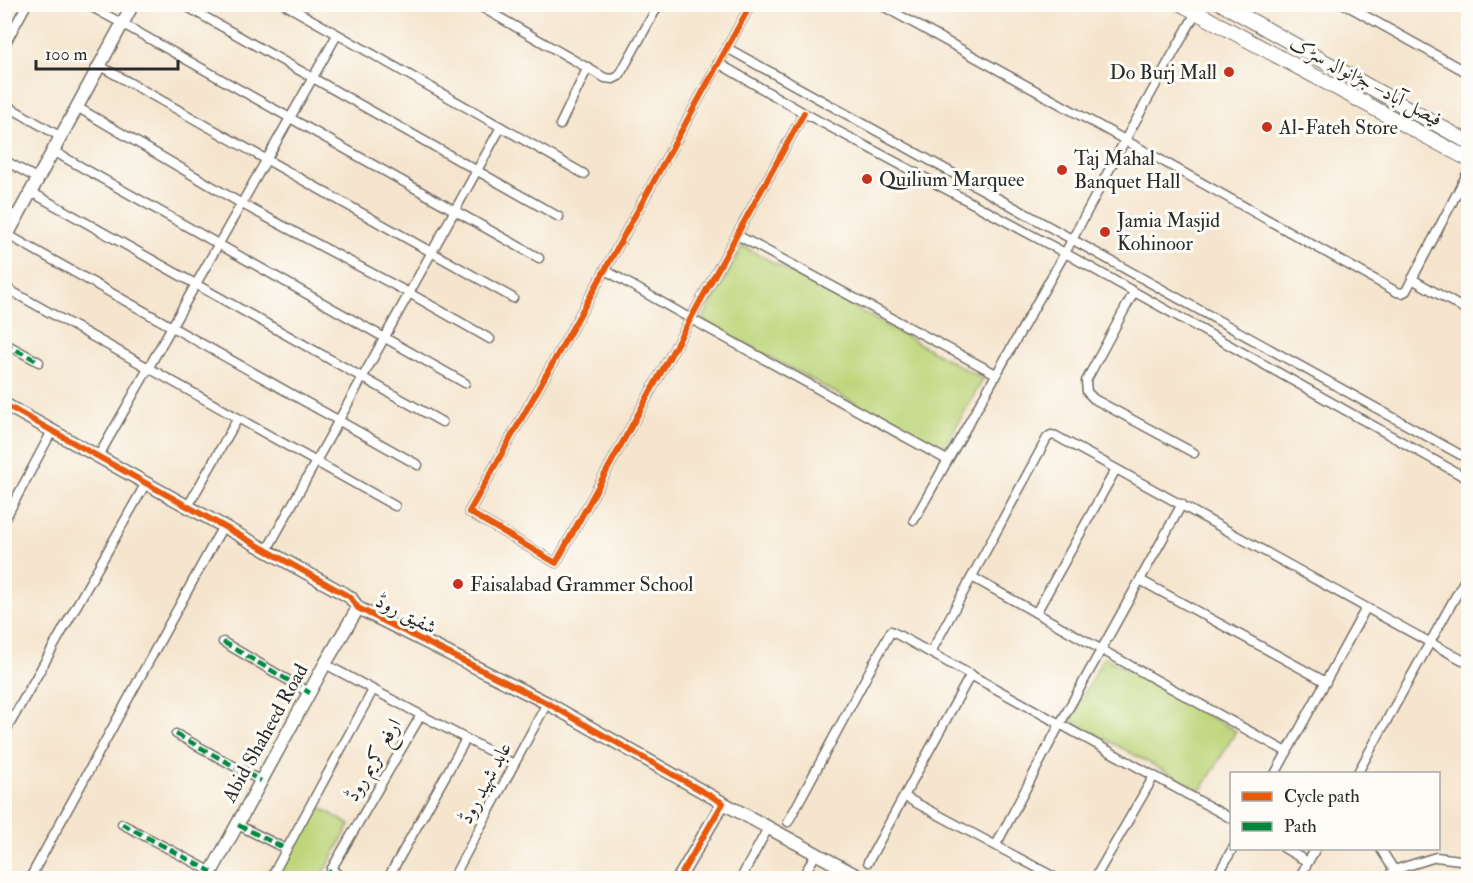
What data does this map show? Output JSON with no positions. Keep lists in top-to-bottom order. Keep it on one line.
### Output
{"streets":{"main road":["فیصل آباد– جڑانوالہ سڑک"],"street":["شفیق روڈ","Abid Shaheed Road","ارفع کریم روڈ","عابد شہید روڈ"]},"crossings":[["شفیق روڈ","Abid Shaheed Road"],["شفیق روڈ","عابد شہید روڈ"],["ارفع کریم روڈ","عابد شہید روڈ"]],"places":["Do Burj Mall","Al-Fateh Store","Taj Mahal Banquet Hall","Quilium Marquee","Jamia Masjid Kohinoor","Faisalabad Grammer School"],"legend":["Cycle path","Path"],"scale_bar":"100 m"}
